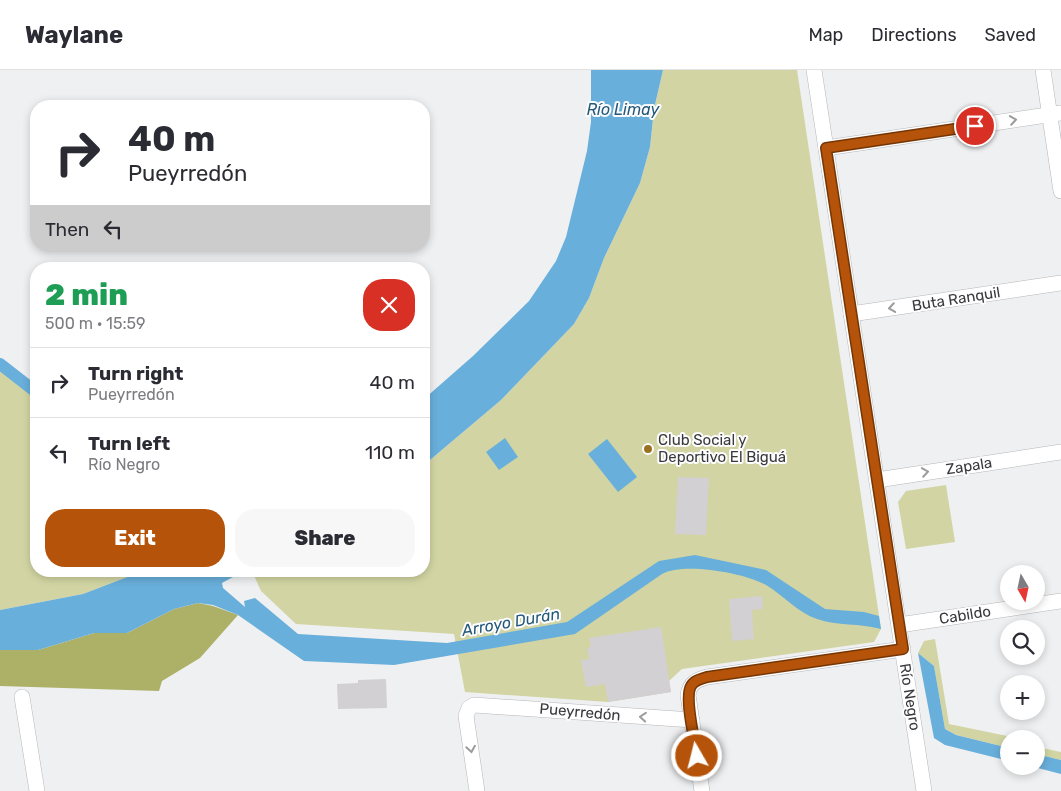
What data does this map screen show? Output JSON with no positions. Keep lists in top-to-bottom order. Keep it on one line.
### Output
{"streets":{"street":["Buta Ranquil","Zapala","Cabildo","Río Negro","Pueyrredón"]},"crossings":[["Buta Ranquil","Río Negro"],["Zapala","Río Negro"],["Cabildo","Río Negro"]],"one_way":["Buta Ranquil","Zapala"],"water":["Río Limay","Arroyo Durán"],"places":["Club Social y Deportivo El Biguá"],"north":"bottom","page":{"header":"Waylane","nav":["Map","Directions","Saved"],"turn":["40 m","Pueyrredón"],"then":"Then","heading":["2 min","500 m · 15:59"],"list":[{"name":"Turn right","note":"Pueyrredón","value":"40 m"},{"name":"Turn left","note":"Río Negro","value":"110 m"}],"buttons":["Exit","Share"],"map_buttons":["+","−"]}}
